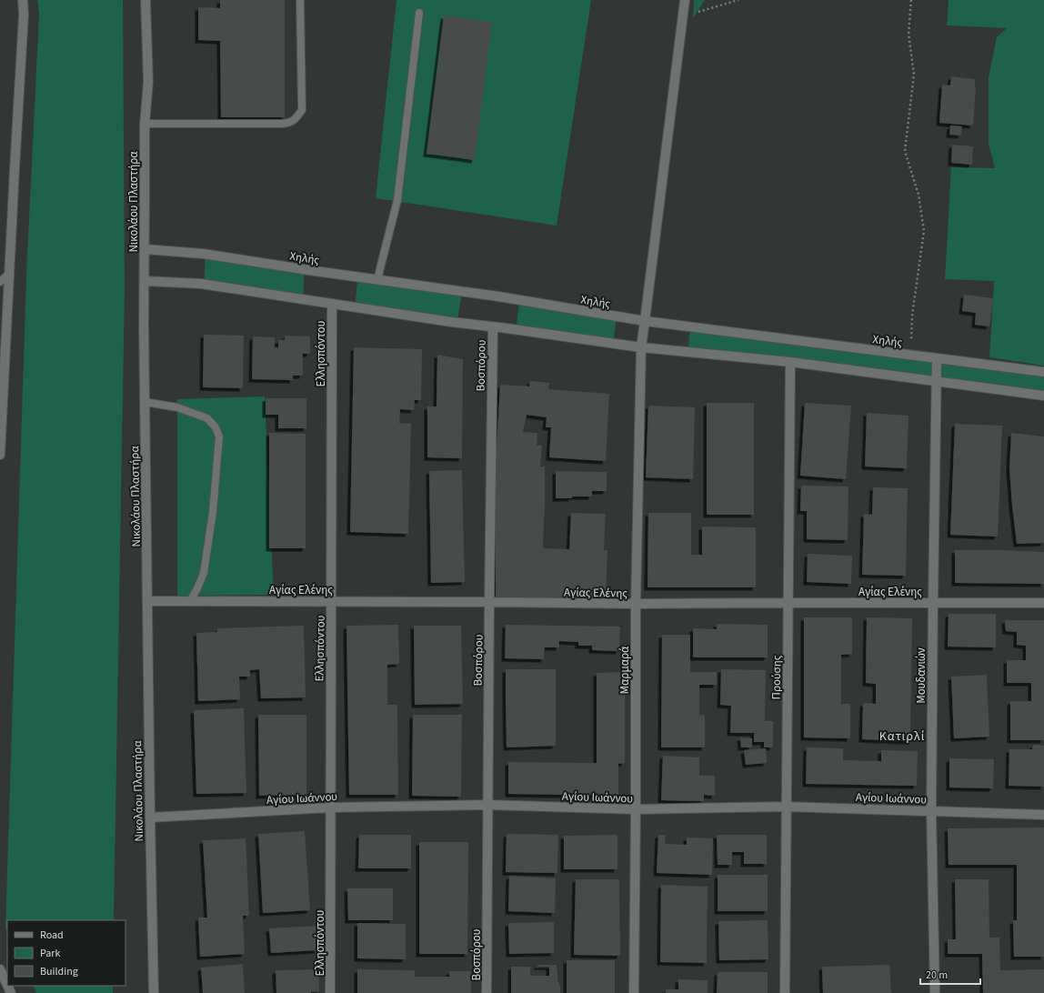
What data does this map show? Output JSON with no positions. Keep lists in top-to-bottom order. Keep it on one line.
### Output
{"streets":{"street":["Νικολάου Πλαστήρα","Χηλής","Ελλησπόντου","Βοσπόρου","Αγίας Ελένης","Μαρμαρά","Μουδανιών","Προύσης","Αγίου Ιωάννου"]},"crossings":[["Νικολάου Πλαστήρα","Χηλής"],["Νικολάου Πλαστήρα","Αγίας Ελένης"],["Νικολάου Πλαστήρα","Αγίου Ιωάννου"],["Χηλής","Μαρμαρά"],["Χηλής","Μουδανιών"],["Ελλησπόντου","Αγίας Ελένης"],["Ελλησπόντου","Αγίου Ιωάννου"],["Βοσπόρου","Αγίας Ελένης"],["Βοσπόρου","Αγίου Ιωάννου"],["Αγίας Ελένης","Μαρμαρά"],["Αγίας Ελένης","Μουδανιών"],["Αγίας Ελένης","Προύσης"],["Μαρμαρά","Αγίου Ιωάννου"],["Μουδανιών","Αγίου Ιωάννου"],["Προύσης","Αγίου Ιωάννου"]],"districts":["Κατιρλί"],"legend":["Road","Park","Building"],"scale_bar":"20 m"}
